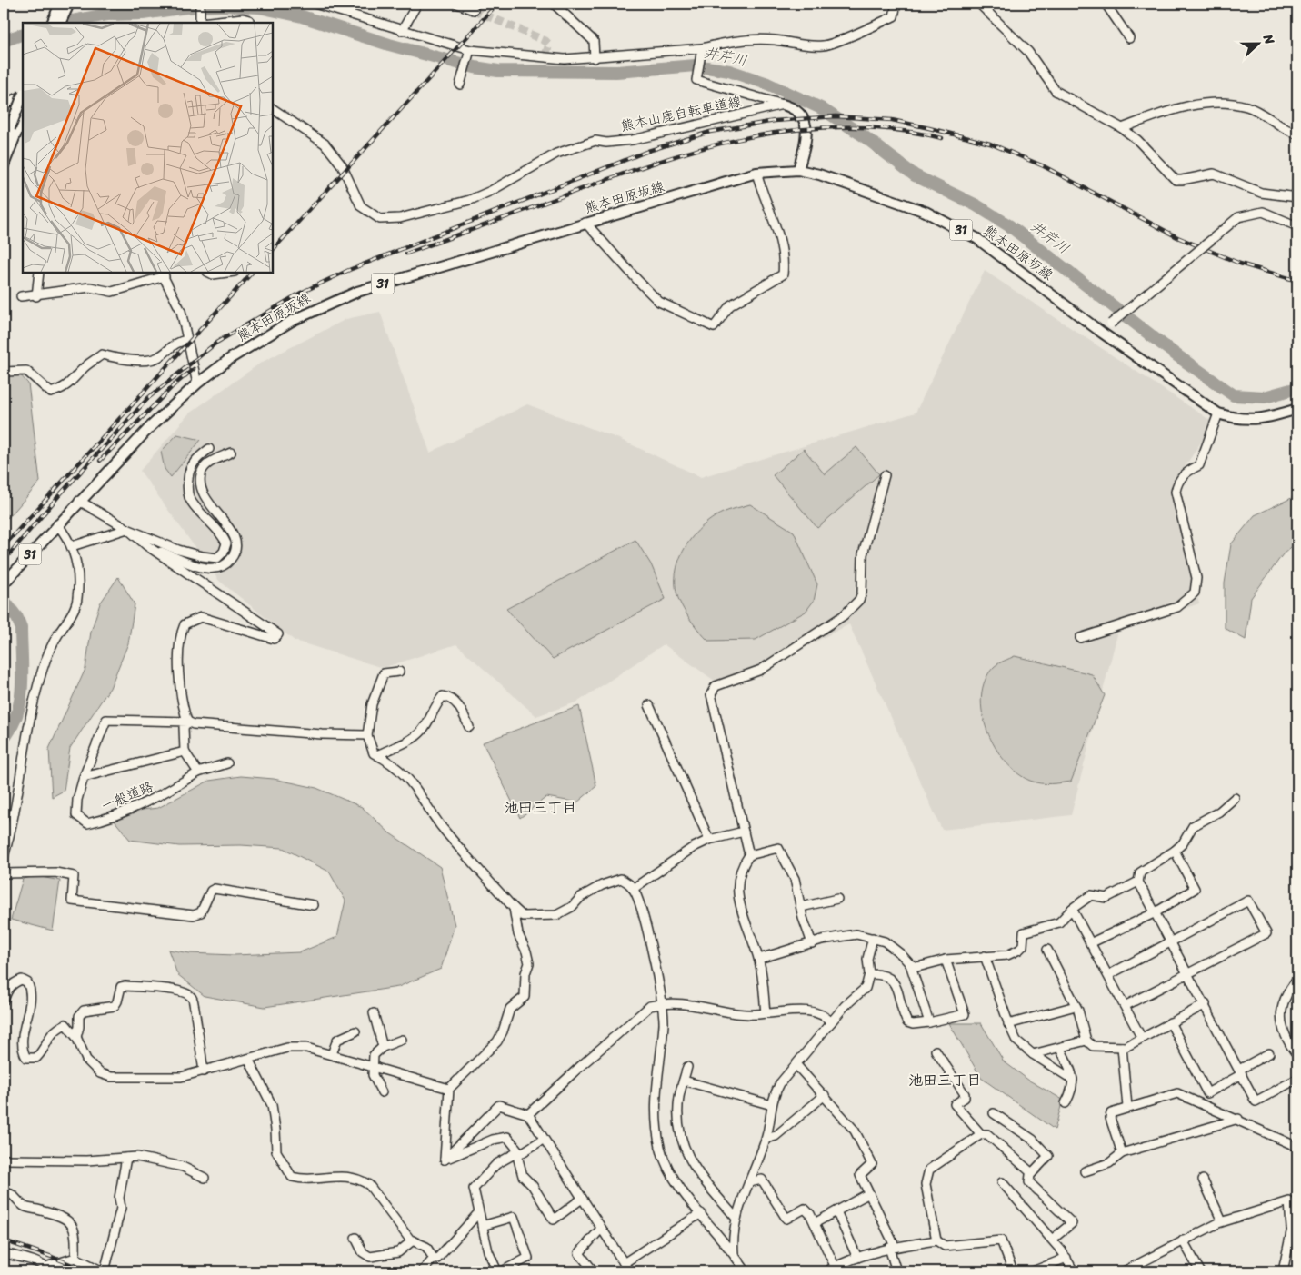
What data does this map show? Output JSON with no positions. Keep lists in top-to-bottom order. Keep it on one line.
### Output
{"streets":{"main road":["熊本田原坂線","31"],"street":["熊本山鹿自転車道線","一般道路"]},"districts":["池田三丁目","池田三丁目"],"water":["井芹川"],"north":"right"}
